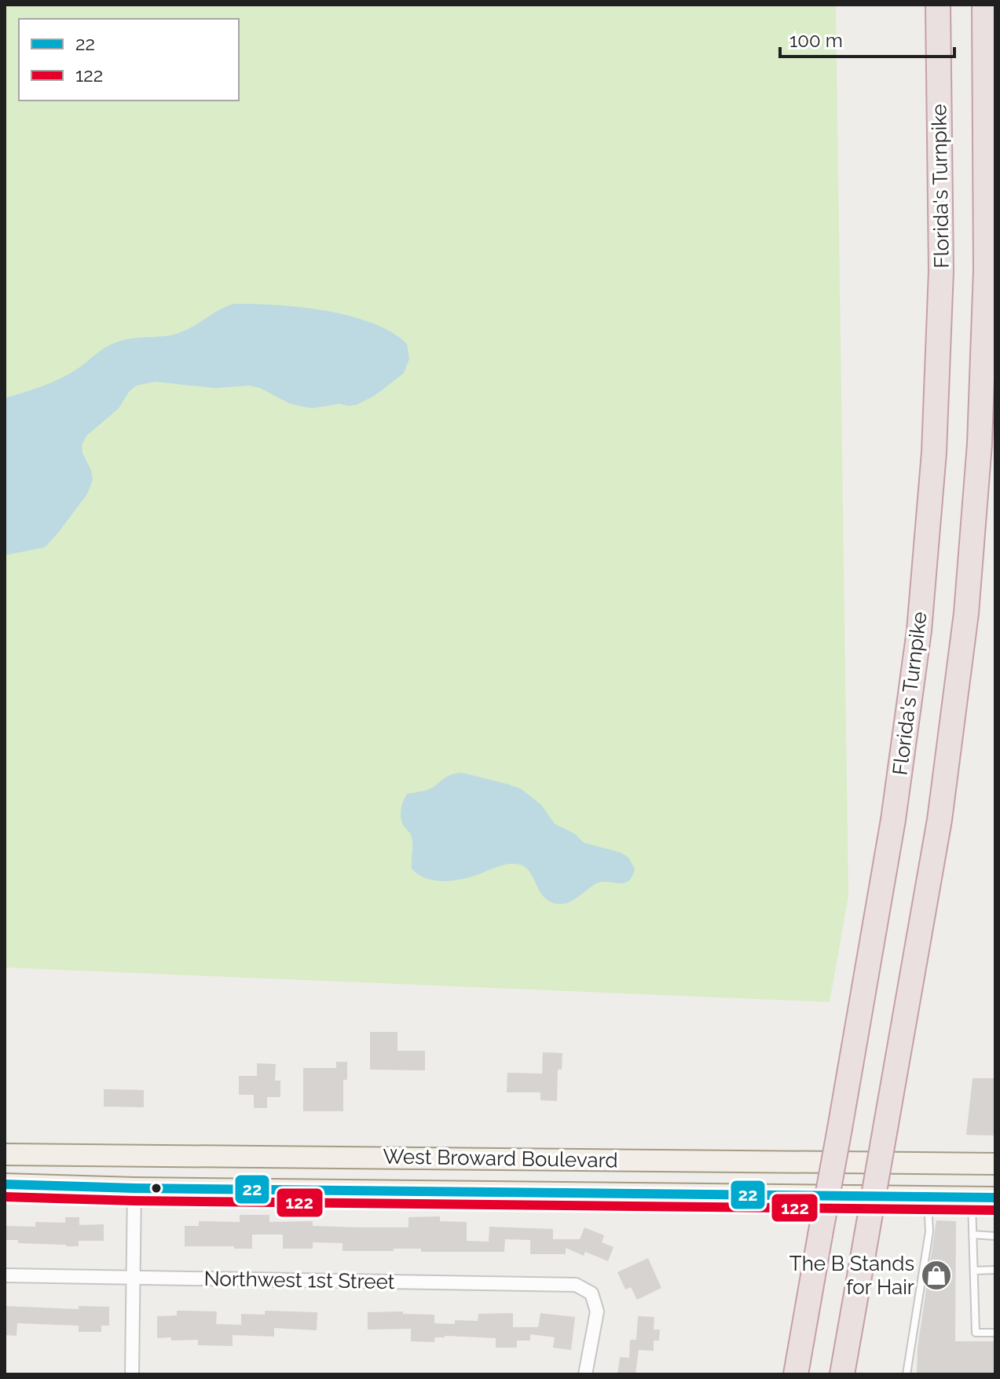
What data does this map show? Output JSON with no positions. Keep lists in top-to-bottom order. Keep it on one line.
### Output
{"streets":{"highway":["Florida's Turnpike"],"main road":["West Broward Boulevard"],"street":["Northwest 1st Street"]},"places":{"shop":["The B Stands for Hair"]},"lines":["transit line 22","transit line 122"],"legend":["22","122"],"scale_bar":"100 m"}
